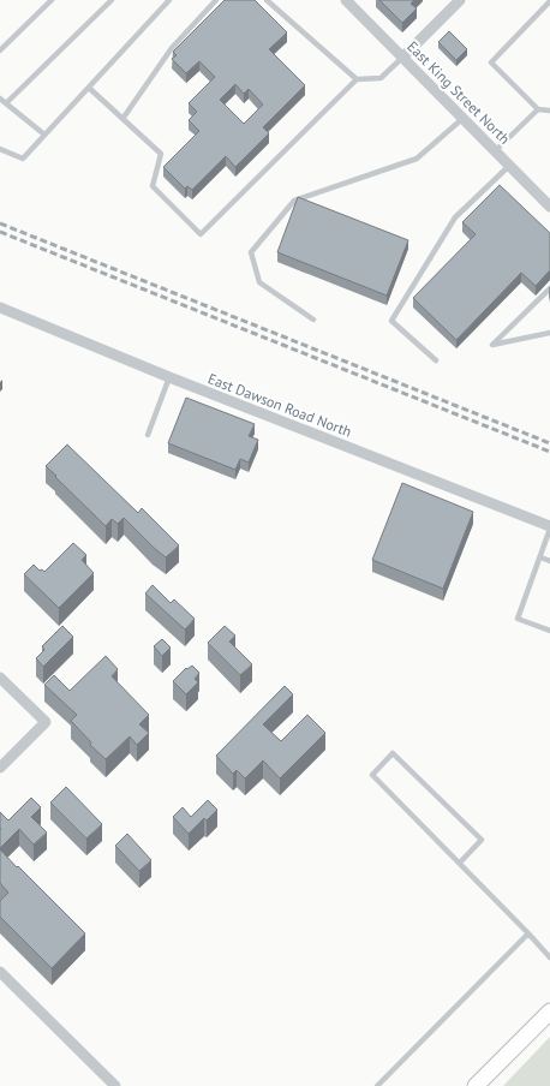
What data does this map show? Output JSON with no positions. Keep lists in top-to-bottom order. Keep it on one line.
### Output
{"streets":{"street":["East King Street North","East Dawson Road North"]}}
